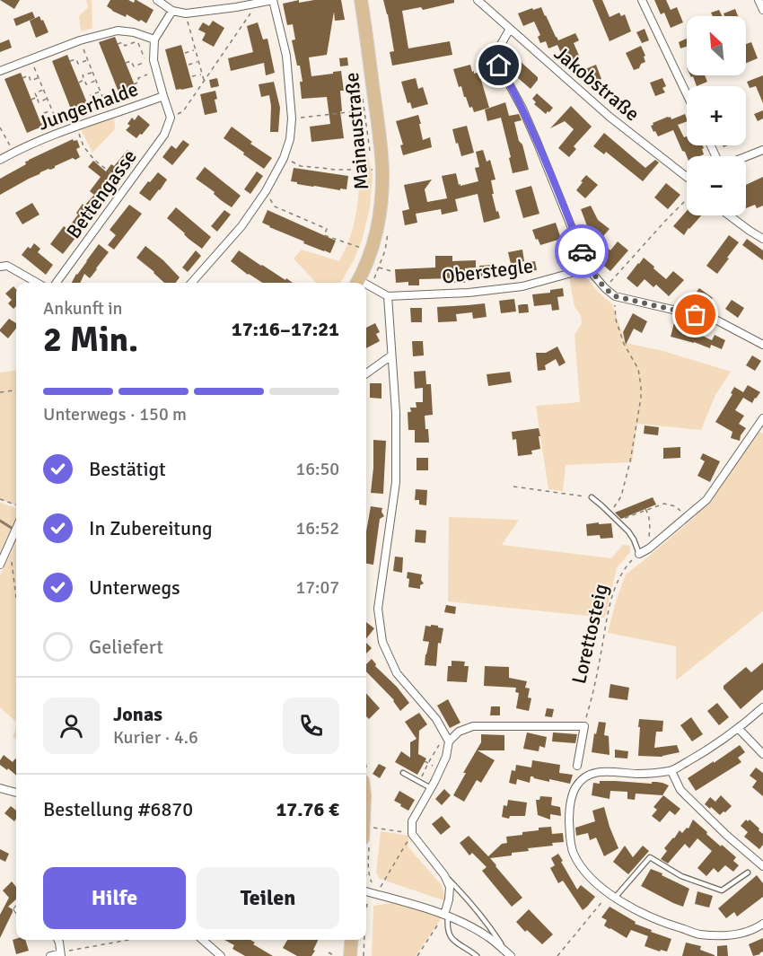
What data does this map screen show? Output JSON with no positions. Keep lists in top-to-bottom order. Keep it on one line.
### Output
{"streets":{"main road":["Mainaustraße"],"street":["Jakobstraße","Jungerhalde","Bettengasse","Oberstegle"],"path":["Lorettosteig"]},"north":"top left","page":{"map_buttons":["+","−"],"heading":["2 Min.","Ankunft in","17:16–17:21"],"panel":["Jonas","Kurier · 4.6","Bestellung #6870","17.76 €"],"bar":"Unterwegs · 150 m","list":[["Bestätigt","16:50"],["In Zubereitung","16:52"],["Unterwegs","17:07"],"Geliefert"],"buttons":["Hilfe","Teilen"]}}
